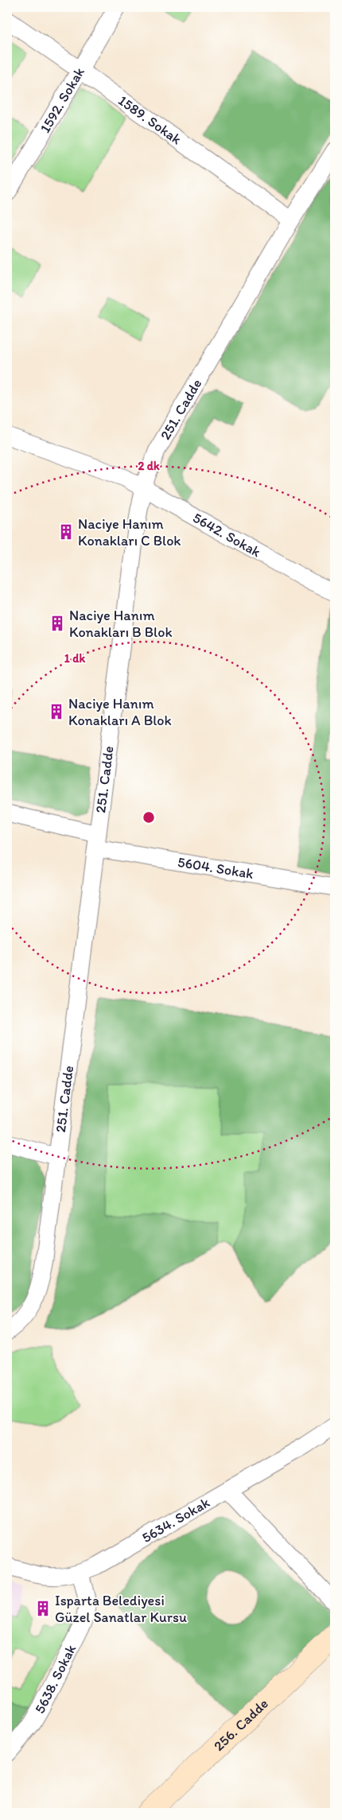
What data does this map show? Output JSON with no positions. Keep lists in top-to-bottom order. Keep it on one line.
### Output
{"streets":{"street":["1592. Sokak","1589. Sokak","251. Cadde","5642. Sokak","5604. Sokak","5634. Sokak","5638. Sokak","256. Cadde"]},"crossings":[["1592. Sokak","1589. Sokak"],["1589. Sokak","251. Cadde"],["251. Cadde","5642. Sokak"],["251. Cadde","5604. Sokak"],["5634. Sokak","5638. Sokak"]],"places":{"building":["Naciye Hanım Konakları C Blok","Naciye Hanım Konakları B Blok","Naciye Hanım Konakları A Blok","Isparta Belediyesi Güzel Sanatlar Kursu"]},"rings":["2 dk","1 dk"]}
